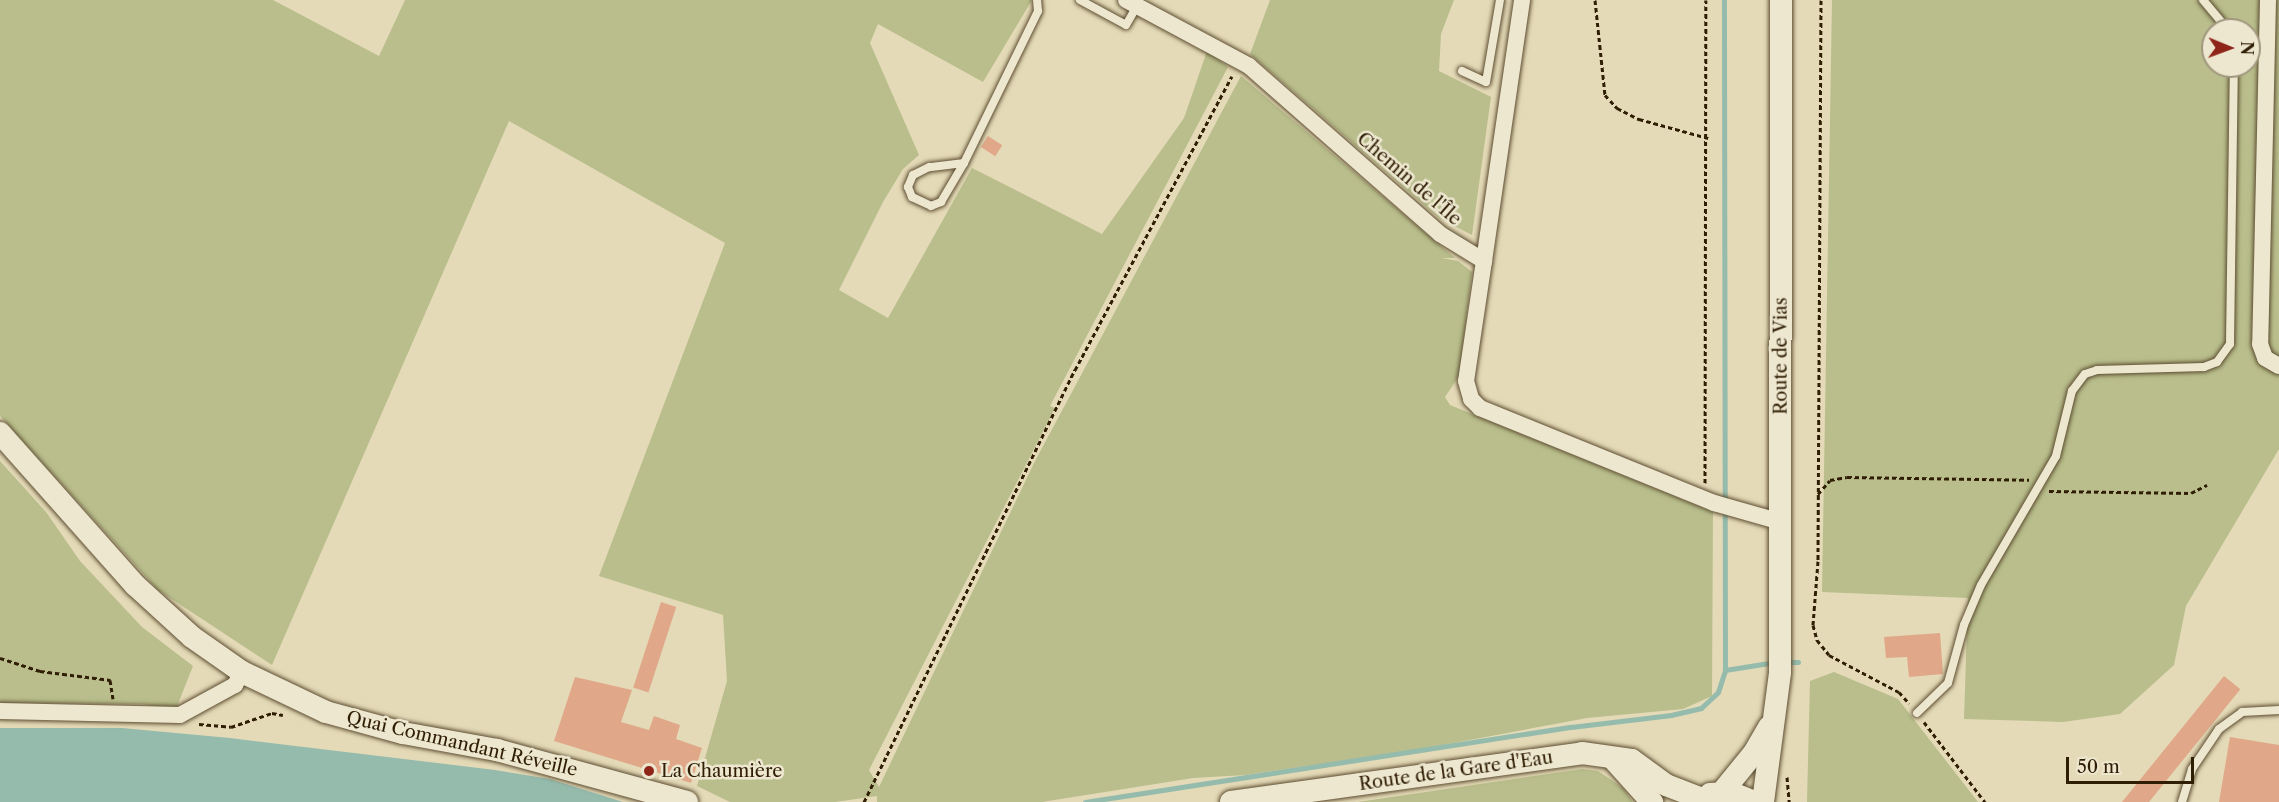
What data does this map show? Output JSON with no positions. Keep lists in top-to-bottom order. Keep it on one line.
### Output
{"streets":{"main road":["Route de Vias","Quai Commandant Réveille","Route de la Gare d'Eau"],"street":["Chemin de l'Île"]},"places":["La Chaumière"],"scale_bar":"50 m","north":"right"}
